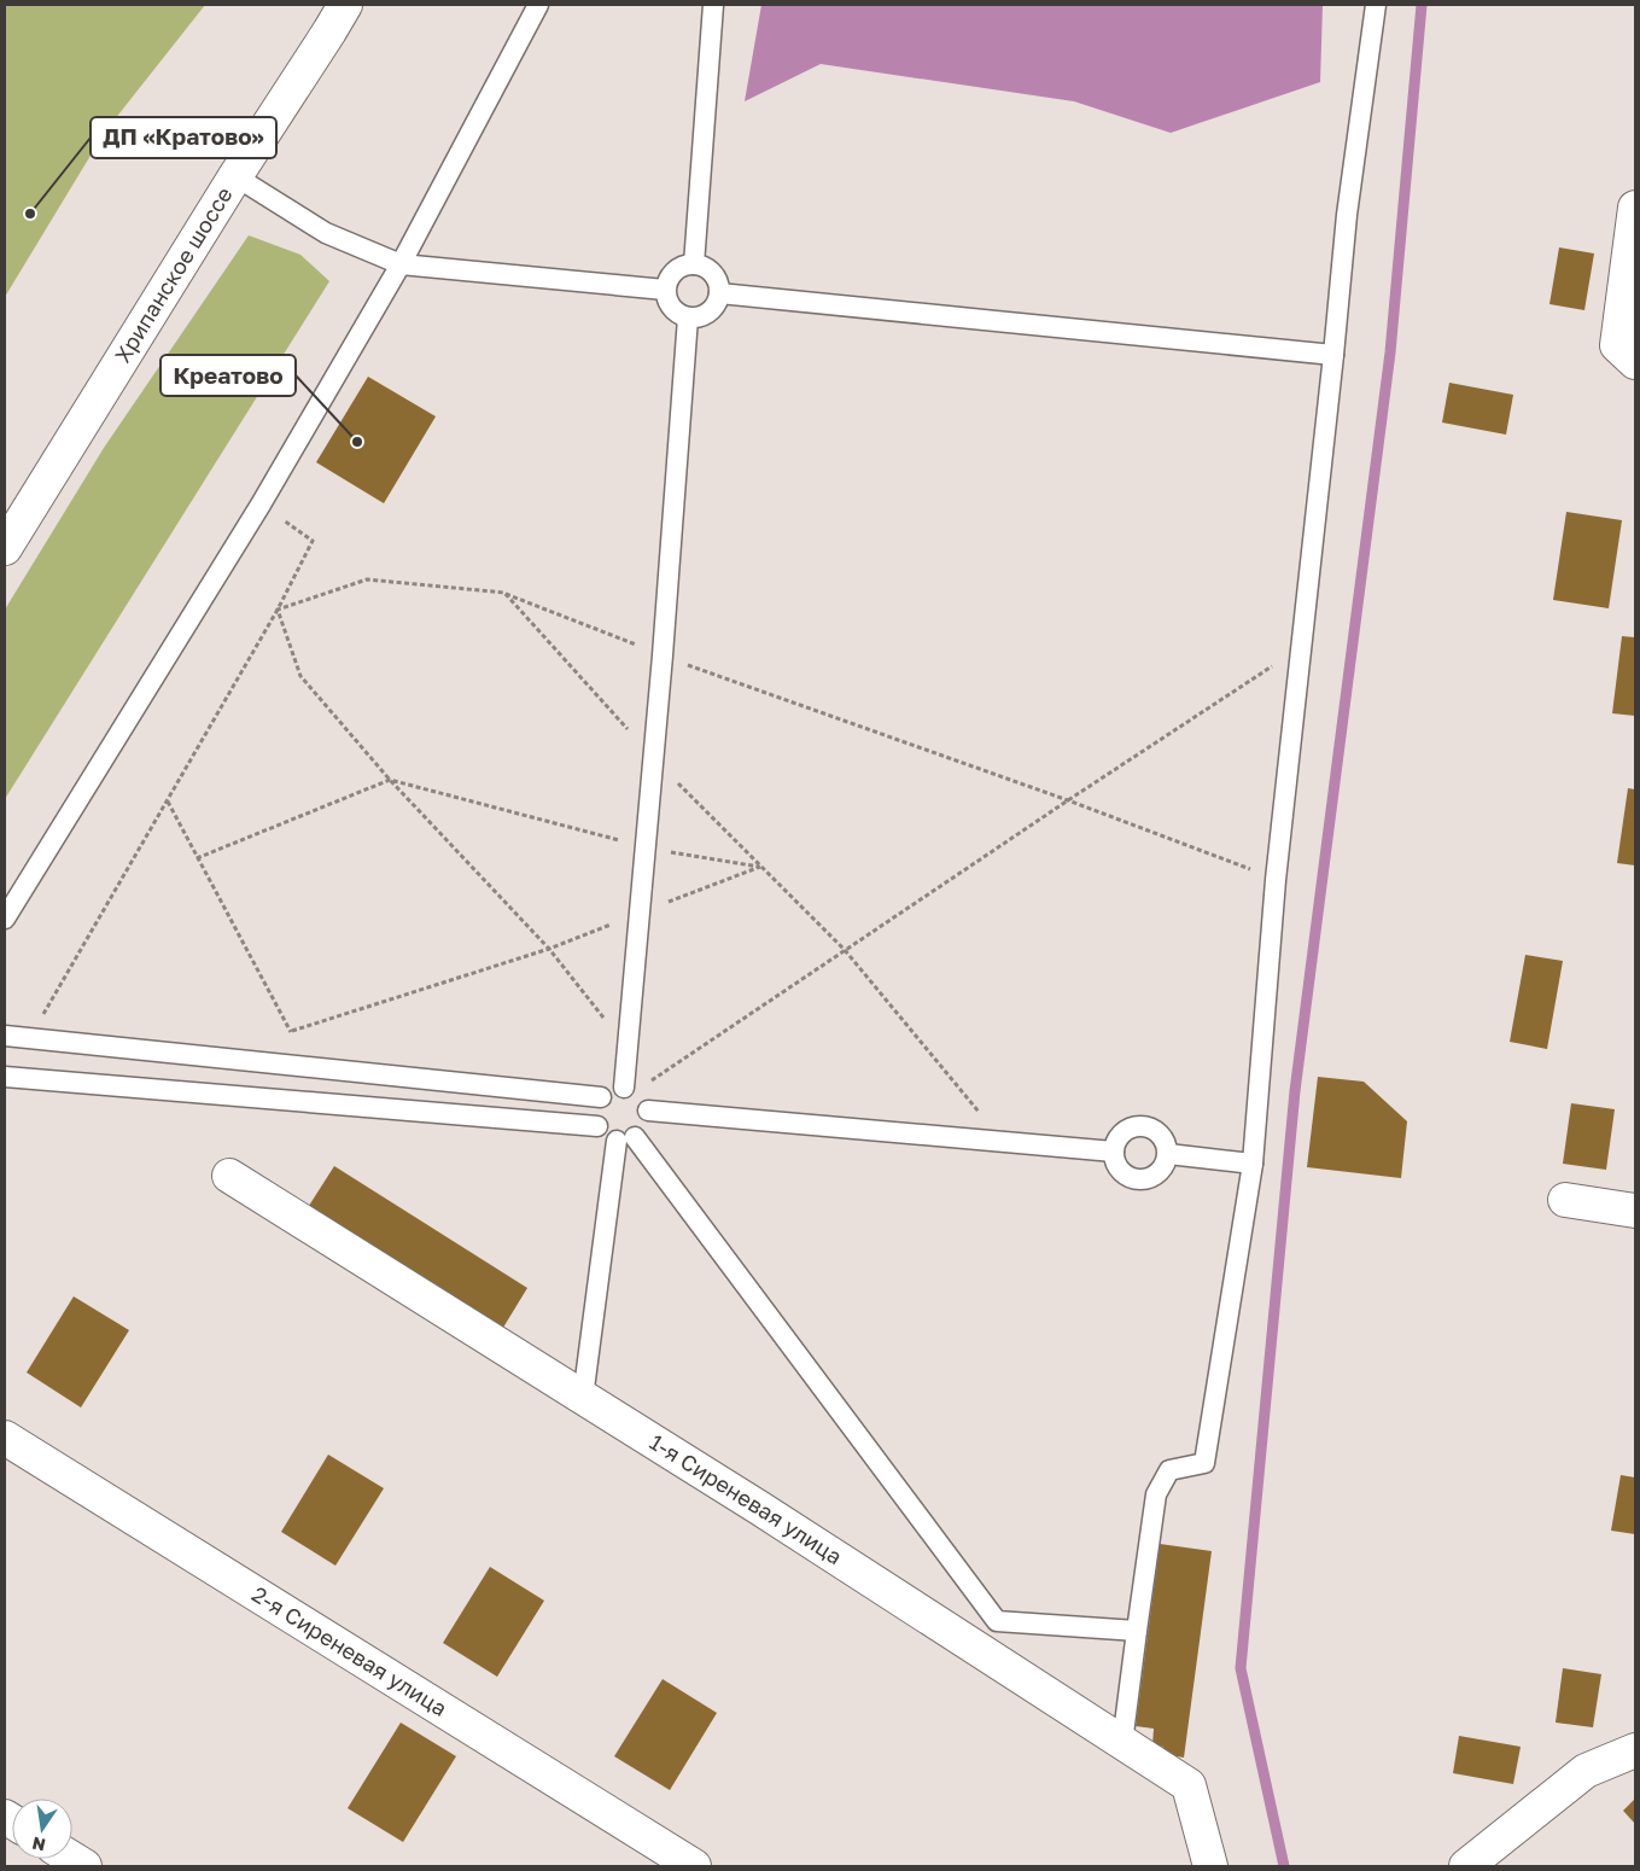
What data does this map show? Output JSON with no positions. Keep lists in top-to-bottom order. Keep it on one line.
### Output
{"streets":{"street":["Хрипанское шоссе","1-я Сиреневая улица","2-я Сиреневая улица"]},"places":["ДП «Кратово»","Креатово"],"north":"bottom"}
